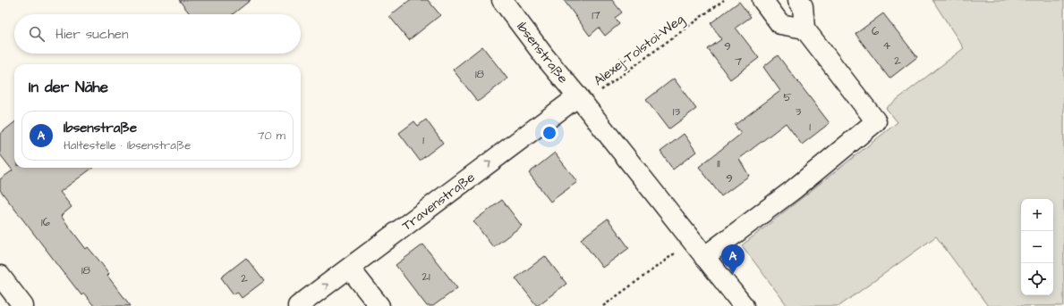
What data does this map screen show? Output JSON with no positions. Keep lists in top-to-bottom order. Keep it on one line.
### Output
{"streets":{"street":["Ibsenstraße","Travenstraße"],"path":["Alexej-Tolstoi-Weg"]},"crossings":[["Alexej-Tolstoi-Weg","Ibsenstraße"],["Alexej-Tolstoi-Weg","Travenstraße"],["Ibsenstraße","Travenstraße"]],"one_way":["Travenstraße"],"house_numbers":["17","6","4","9","2","7","18","5","13","3","1","1","11","9","16","18","21","2"],"page":{"search":"Hier suchen","heading":"In der Nähe","list":[{"mark":"A","name":"Ibsenstraße","note":"Haltestelle · Ibsenstraße","value":"70 m"}],"map_buttons":["+","−"],"pins":"A"}}
